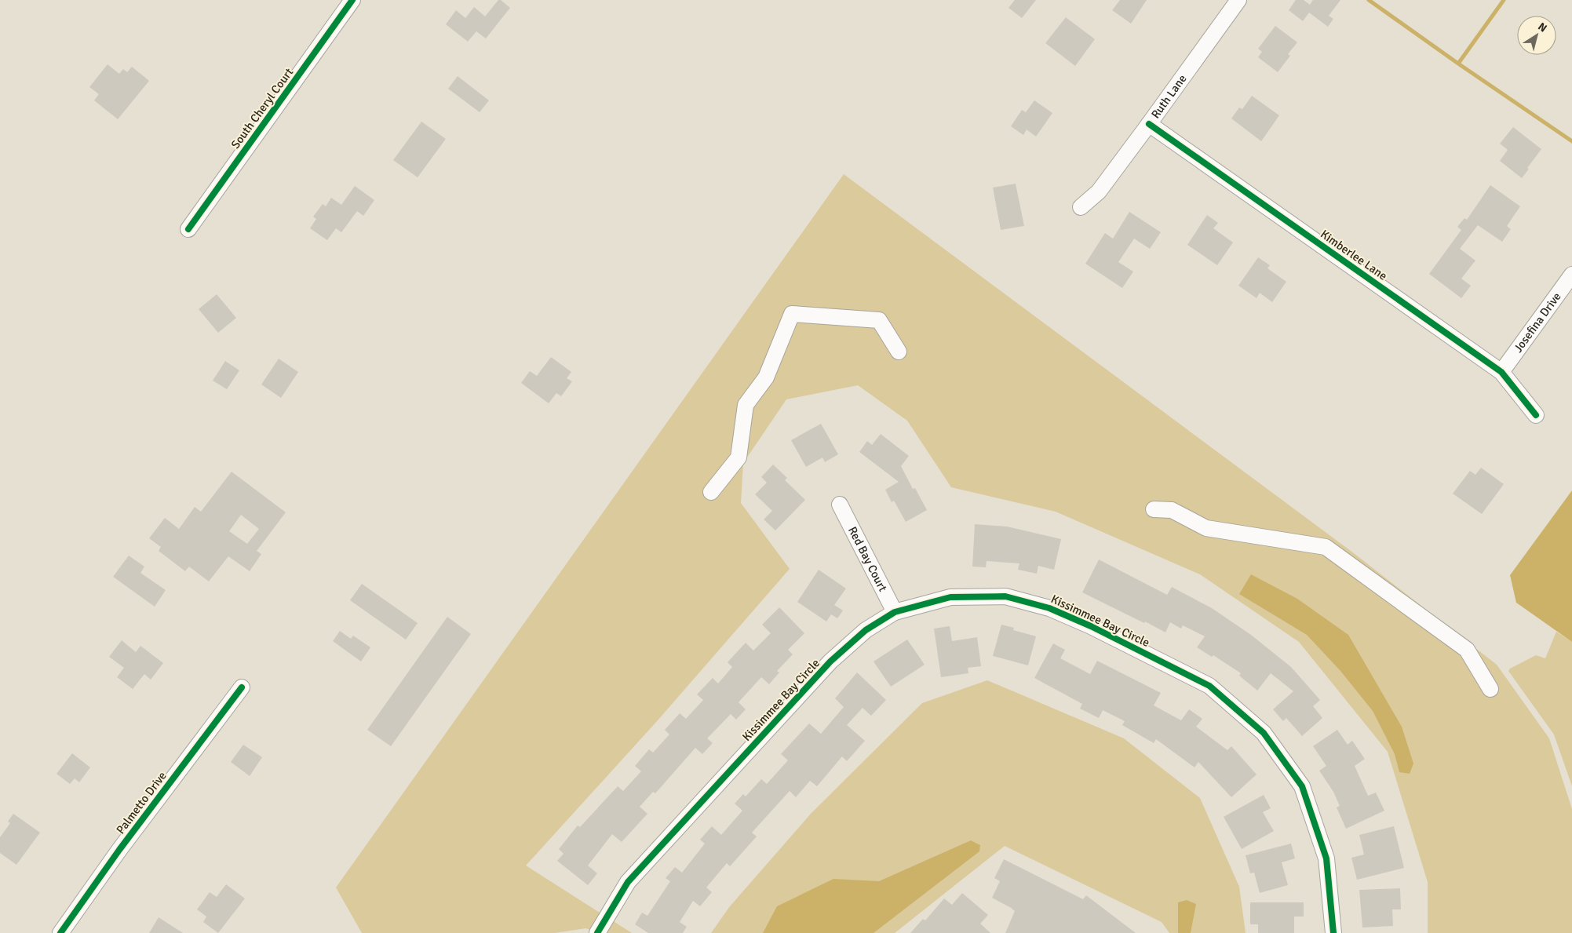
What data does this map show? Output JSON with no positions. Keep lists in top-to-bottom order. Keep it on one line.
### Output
{"streets":{"street":["Ruth Lane","South Cheryl Court","Kimberlee Lane","Josefina Drive","Red Bay Court","Kissimmee Bay Circle","Palmetto Drive"]},"crossings":[["Ruth Lane","Kimberlee Lane"],["Kimberlee Lane","Josefina Drive"],["Red Bay Court","Kissimmee Bay Circle"]],"north":"top right"}
